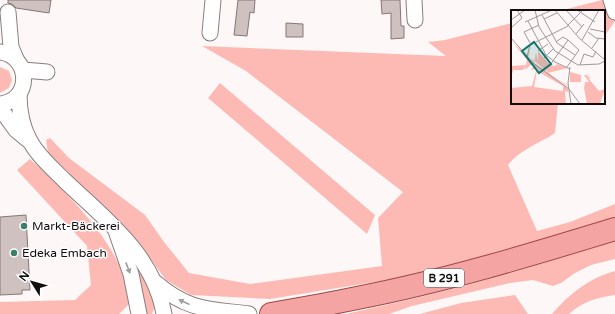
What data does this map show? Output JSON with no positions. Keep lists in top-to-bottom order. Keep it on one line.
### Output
{"streets":{"main road":["B 291"]},"places":["Markt-Bäckerei","Edeka Embach"],"north":"top left"}
